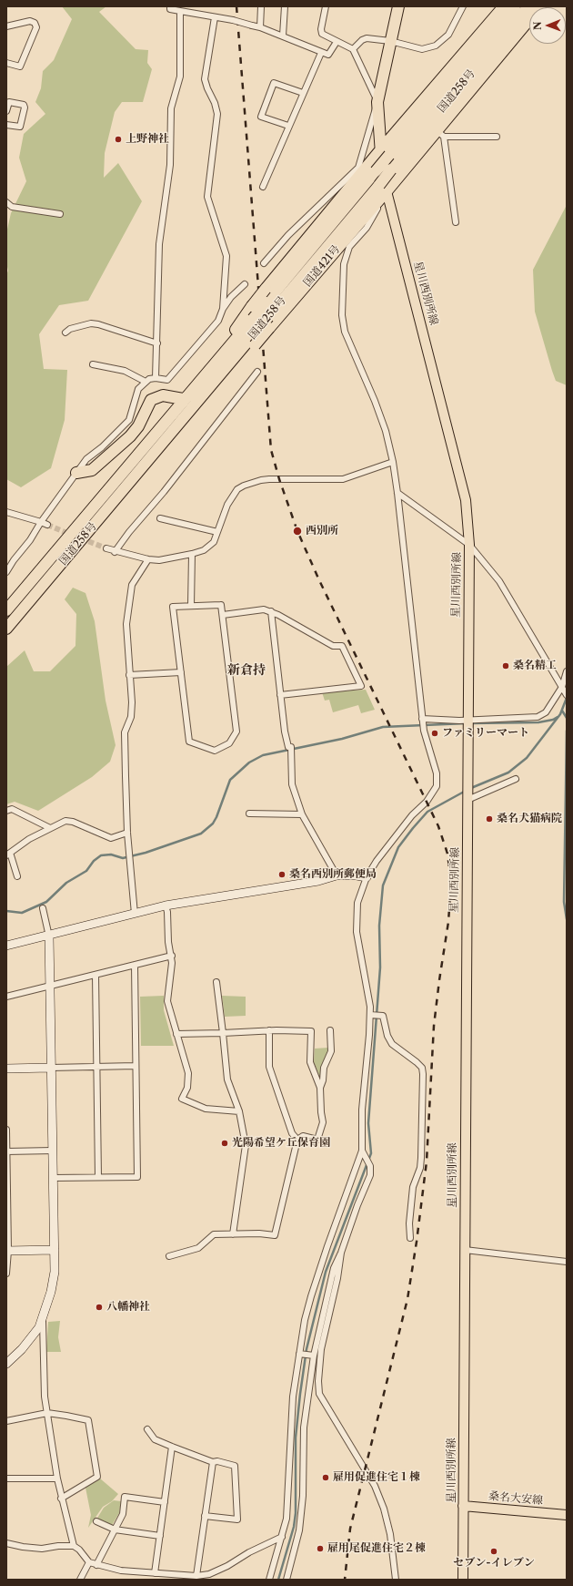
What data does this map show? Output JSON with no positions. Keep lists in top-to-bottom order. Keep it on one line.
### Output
{"streets":{"highway":["国道258号"],"main road":["星川西別所線","桑名大安線"]},"crossings":[["国道258号","星川西別所線"],["星川西別所線","桑名大安線"]],"districts":["新倉持"],"places":["上野神社","西別所","桑名精工","ファミリーマート","桑名犬猫病院","桑名西別所郵便局","光陽希望ケ丘保育園","八幡神社","雇用促進住宅１棟","雇用尾促進住宅２棟","セブン-イレブン"],"north":"left"}
